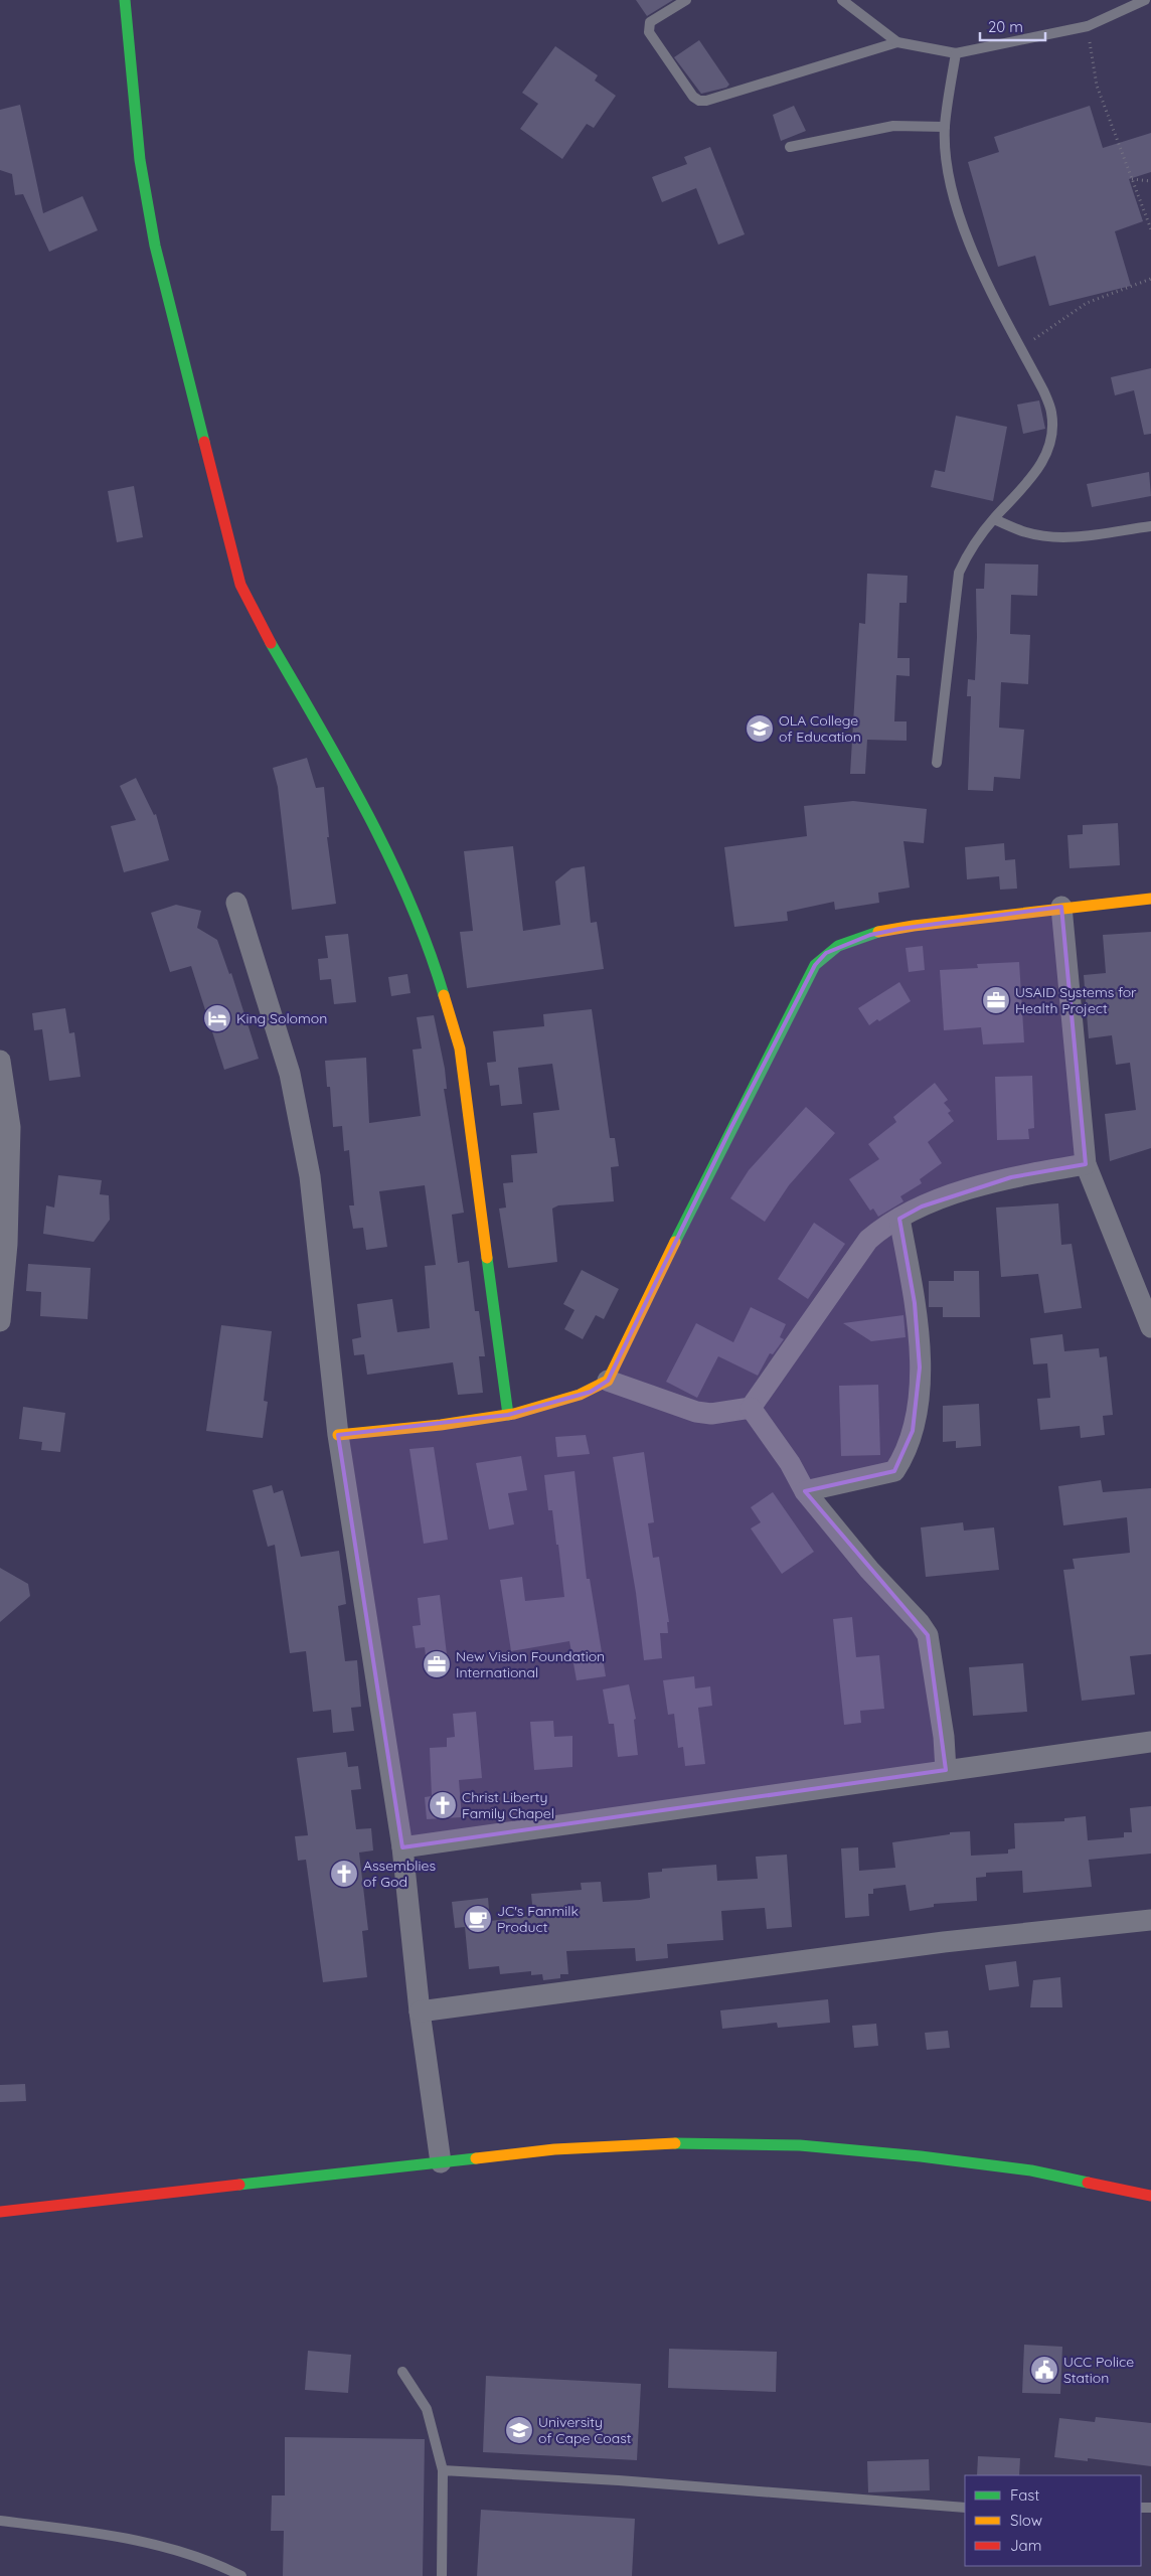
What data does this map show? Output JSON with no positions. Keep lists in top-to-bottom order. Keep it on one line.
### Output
{"places":{"school or university":["OLA College of Education","University of Cape Coast"],"office":["USAID Systems for Health Project","New Vision Foundation International"],"hotel":["King Solomon"],"church":["Christ Liberty Family Chapel","Assemblies of God"],"cafe":["JC's Fanmilk Product"],"public building":["UCC Police Station"]},"legend":["Fast","Slow","Jam"],"scale_bar":"20 m"}
